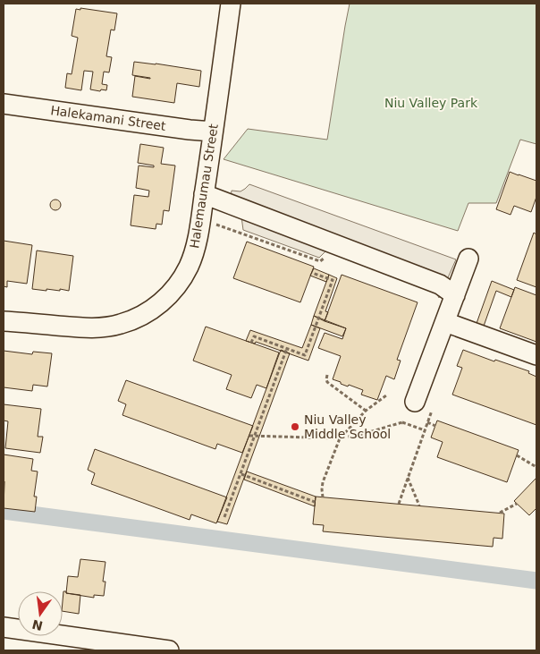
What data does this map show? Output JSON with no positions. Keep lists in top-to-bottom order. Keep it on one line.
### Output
{"streets":{"street":["Halekamani Street","Halemaumau Street"]},"crossings":[["Halekamani Street","Halemaumau Street"]],"parks":["Niu Valley Park"],"places":["Niu Valley Middle School"],"north":"bottom"}
